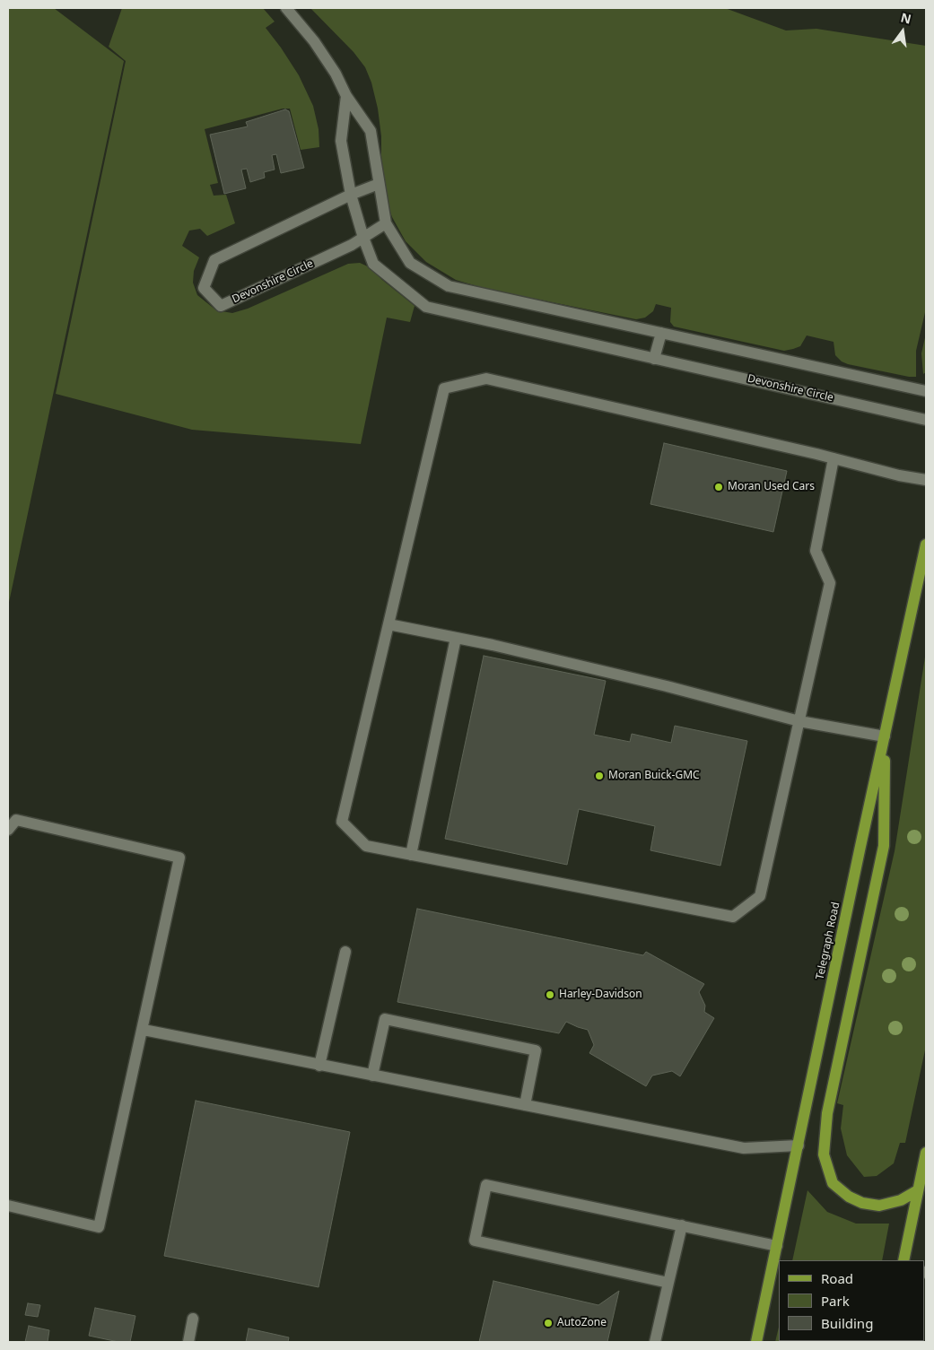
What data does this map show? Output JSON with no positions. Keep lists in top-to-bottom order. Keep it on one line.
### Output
{"streets":{"main road":["Telegraph Road"],"street":["Devonshire Circle"]},"places":["Moran Used Cars","Moran Buick-GMC","Harley-Davidson","AutoZone"],"legend":["Road","Park","Building"],"north":"top"}
